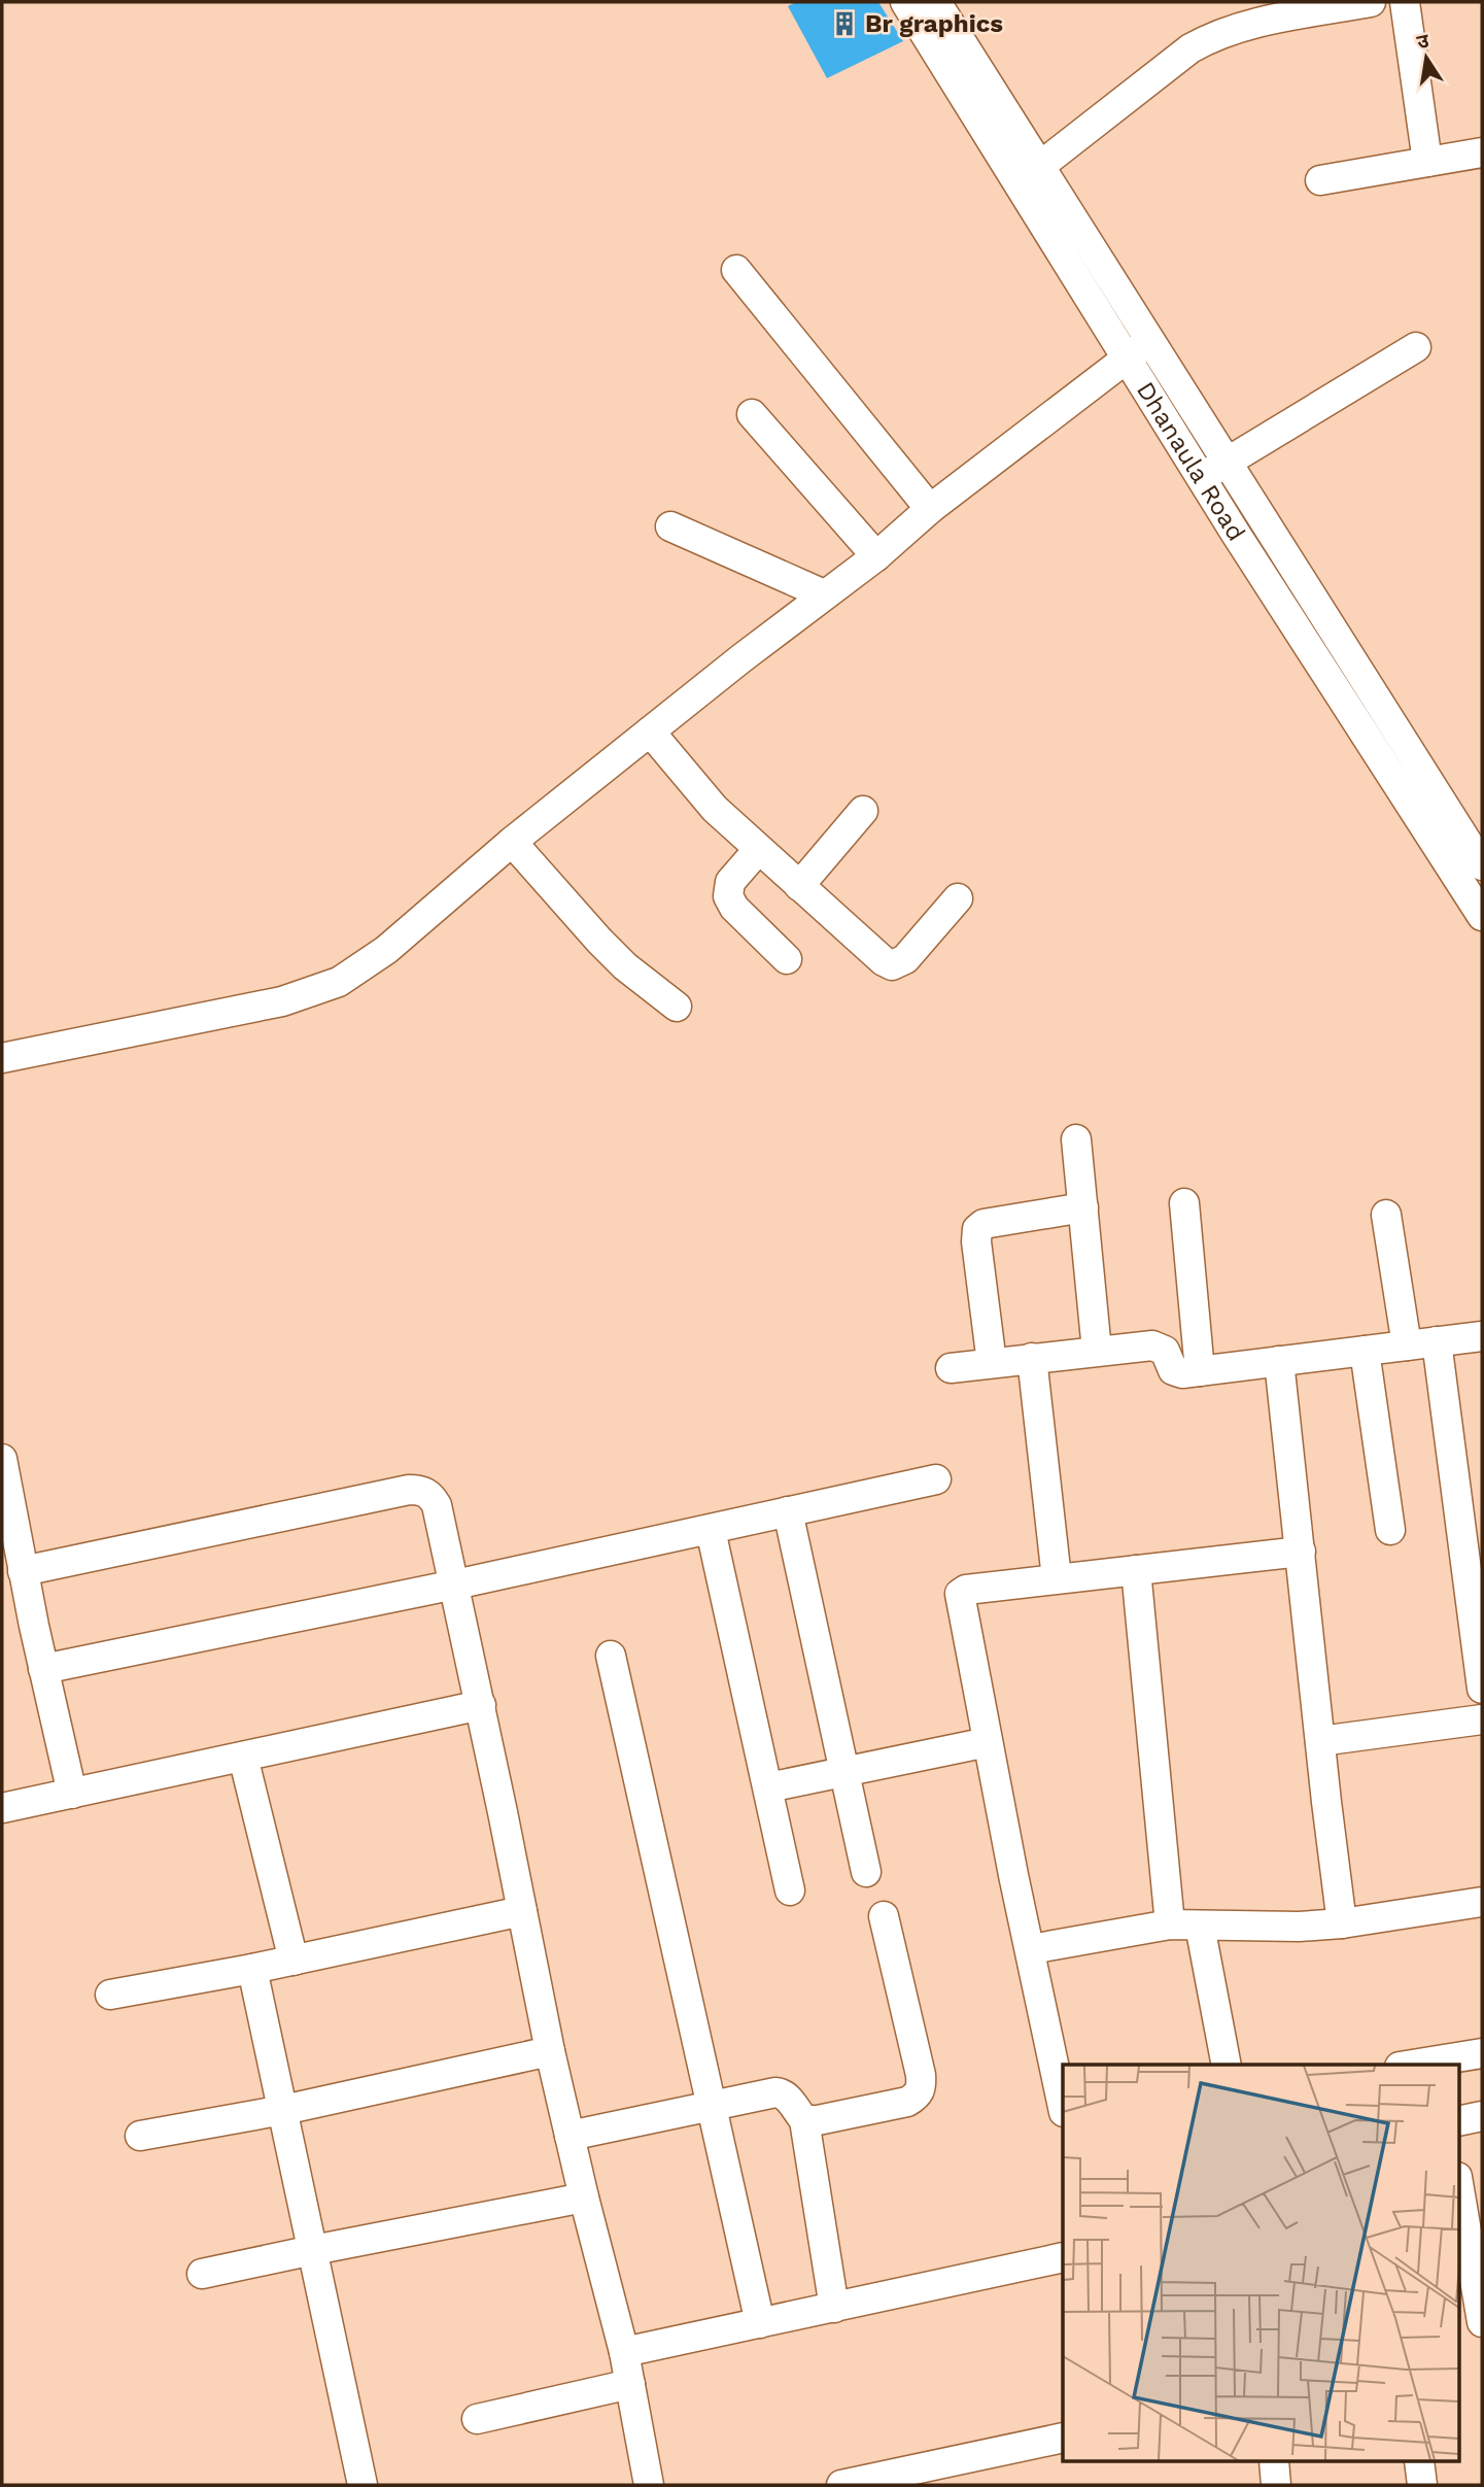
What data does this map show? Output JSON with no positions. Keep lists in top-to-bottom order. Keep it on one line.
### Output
{"streets":{"street":["Dhanaula Road"]},"places":{"building":["Br graphics"]},"north":"top"}
